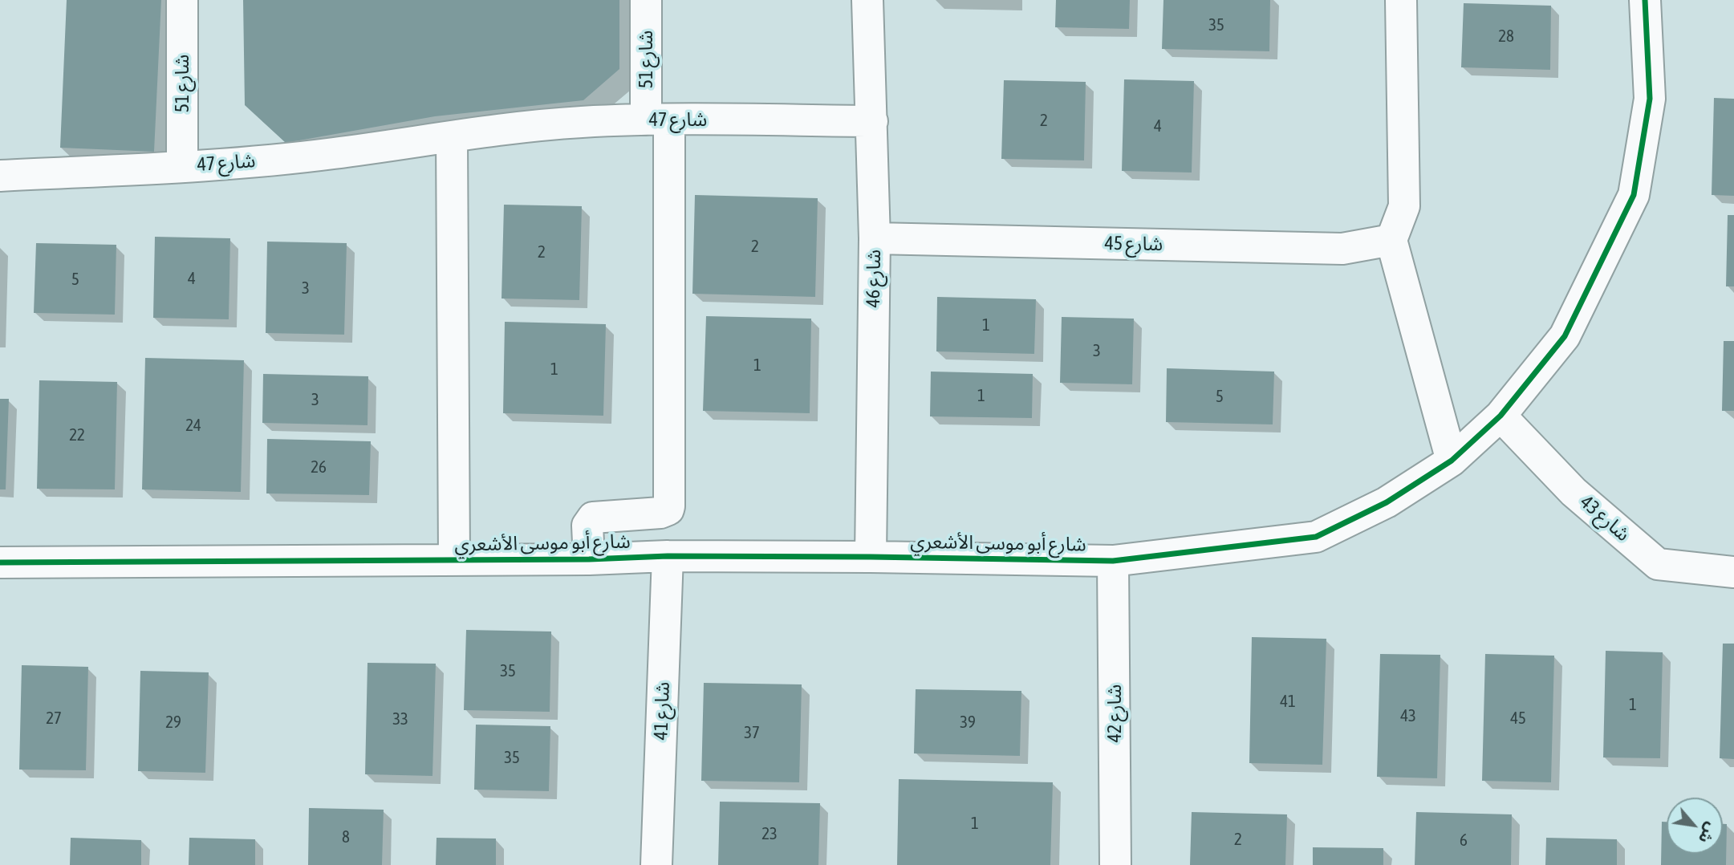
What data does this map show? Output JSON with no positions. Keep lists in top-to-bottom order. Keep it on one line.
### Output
{"streets":{"street":["شارع 51","شارع 47","شارع 45","شارع 46","شارع 43","شارع أبو موسى الأشعري","شارع 41","شارع 42"]},"crossings":[["شارع 51","شارع 47"],["شارع 51","شارع أبو موسى الأشعري"],["شارع 47","شارع 46"],["شارع 45","شارع 46"],["شارع 46","شارع أبو موسى الأشعري"],["شارع 43","شارع أبو موسى الأشعري"],["شارع أبو موسى الأشعري","شارع 41"],["شارع أبو موسى الأشعري","شارع 42"]],"house_numbers":["35","28","2","4","2","2","4","5","3","1","3","1","1","1","5","3","24","22","26","35","41","1","43","27","45","33","29","39","37","35","1","23","8","2","6"],"north":"bottom right"}
